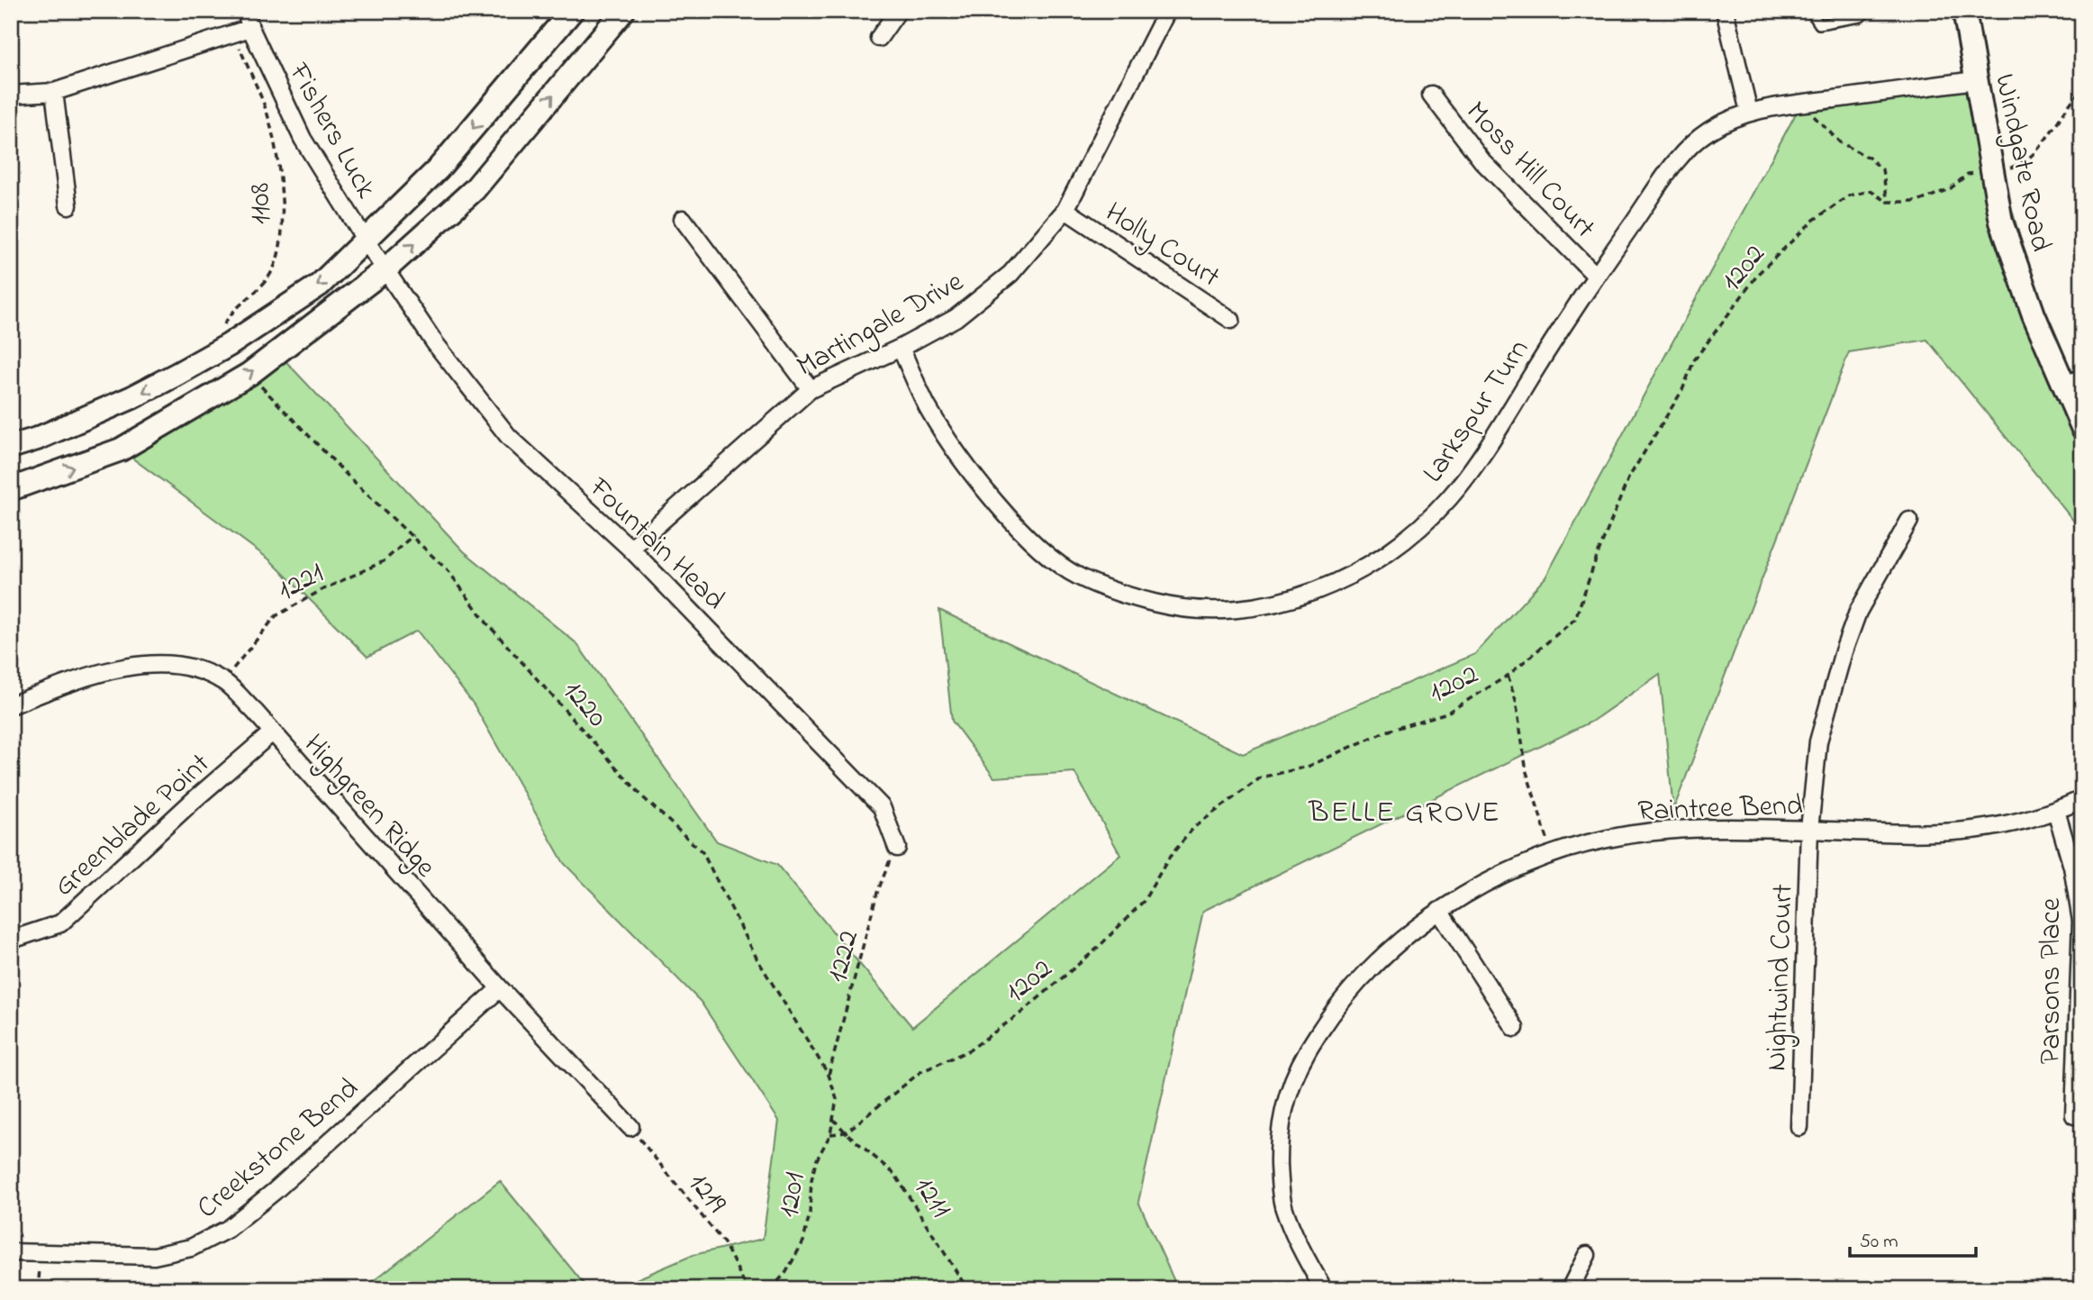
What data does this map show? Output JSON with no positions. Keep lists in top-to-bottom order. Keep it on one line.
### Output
{"streets":{"main road":["Windgate Road"],"street":["Fishers Luck","Moss Hill Court","Holly Court","Martingale Drive","Larkspur Turn","Fountain Head","Highgreen Ridge","Raintree Bend","Greenblade Point","Nightwind Court","Parsons Place","Creekstone Bend"],"path":["1108","1202","1221","1220","1222","1219","1201","1211"]},"crossings":[["Fishers Luck","Fountain Head"],["Windgate Road","Larkspur Turn"],["Moss Hill Court","Larkspur Turn"],["Holly Court","Martingale Drive"],["1202","1211"],["Martingale Drive","Larkspur Turn"],["Martingale Drive","Fountain Head"],["Fountain Head","1222"],["1221","1220"],["1221","Highgreen Ridge"],["1220","1222"],["1220","1201"],["Highgreen Ridge","Greenblade Point"],["Highgreen Ridge","Creekstone Bend"],["Highgreen Ridge","1219"],["Raintree Bend","Nightwind Court"],["Raintree Bend","Parsons Place"],["1201","1211"]],"districts":["BELLE GROVE"],"scale_bar":"50 m"}
